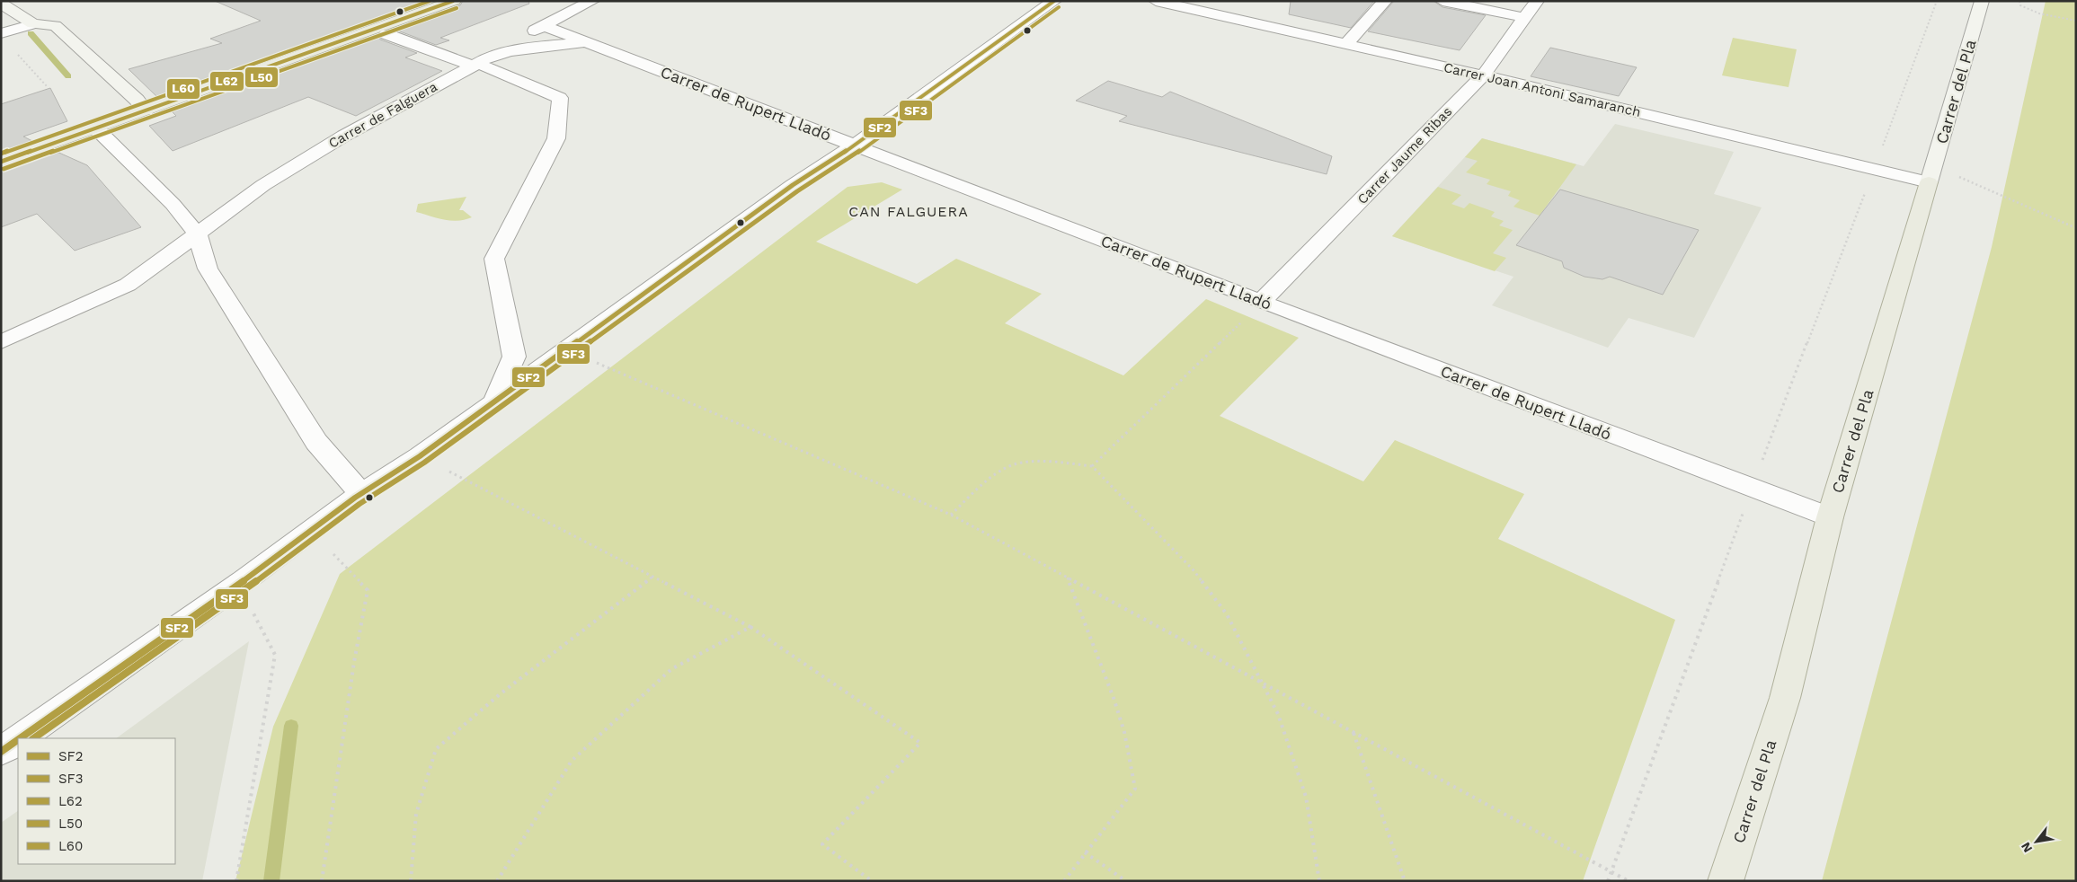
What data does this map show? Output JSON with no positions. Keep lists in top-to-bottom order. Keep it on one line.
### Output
{"streets":{"main road":["Carrer del Pla"],"street":["Carrer Joan Antoni Samaranch","Carrer de Rupert Lladó","Carrer de Falguera","Carrer Jaume Ribas"]},"crossings":[["Carrer Joan Antoni Samaranch","Carrer del Pla"],["Carrer Joan Antoni Samaranch","Carrer Jaume Ribas"],["Carrer del Pla","Carrer de Rupert Lladó"],["Carrer de Rupert Lladó","Carrer de Falguera"],["Carrer de Rupert Lladó","Carrer Jaume Ribas"]],"districts":["CAN FALGUERA"],"lines":["transit line SF2","transit line L62","transit line L60","transit line SF3","transit line L50"],"legend":["SF2","SF3","L62","L50","L60"],"north":"bottom left"}
